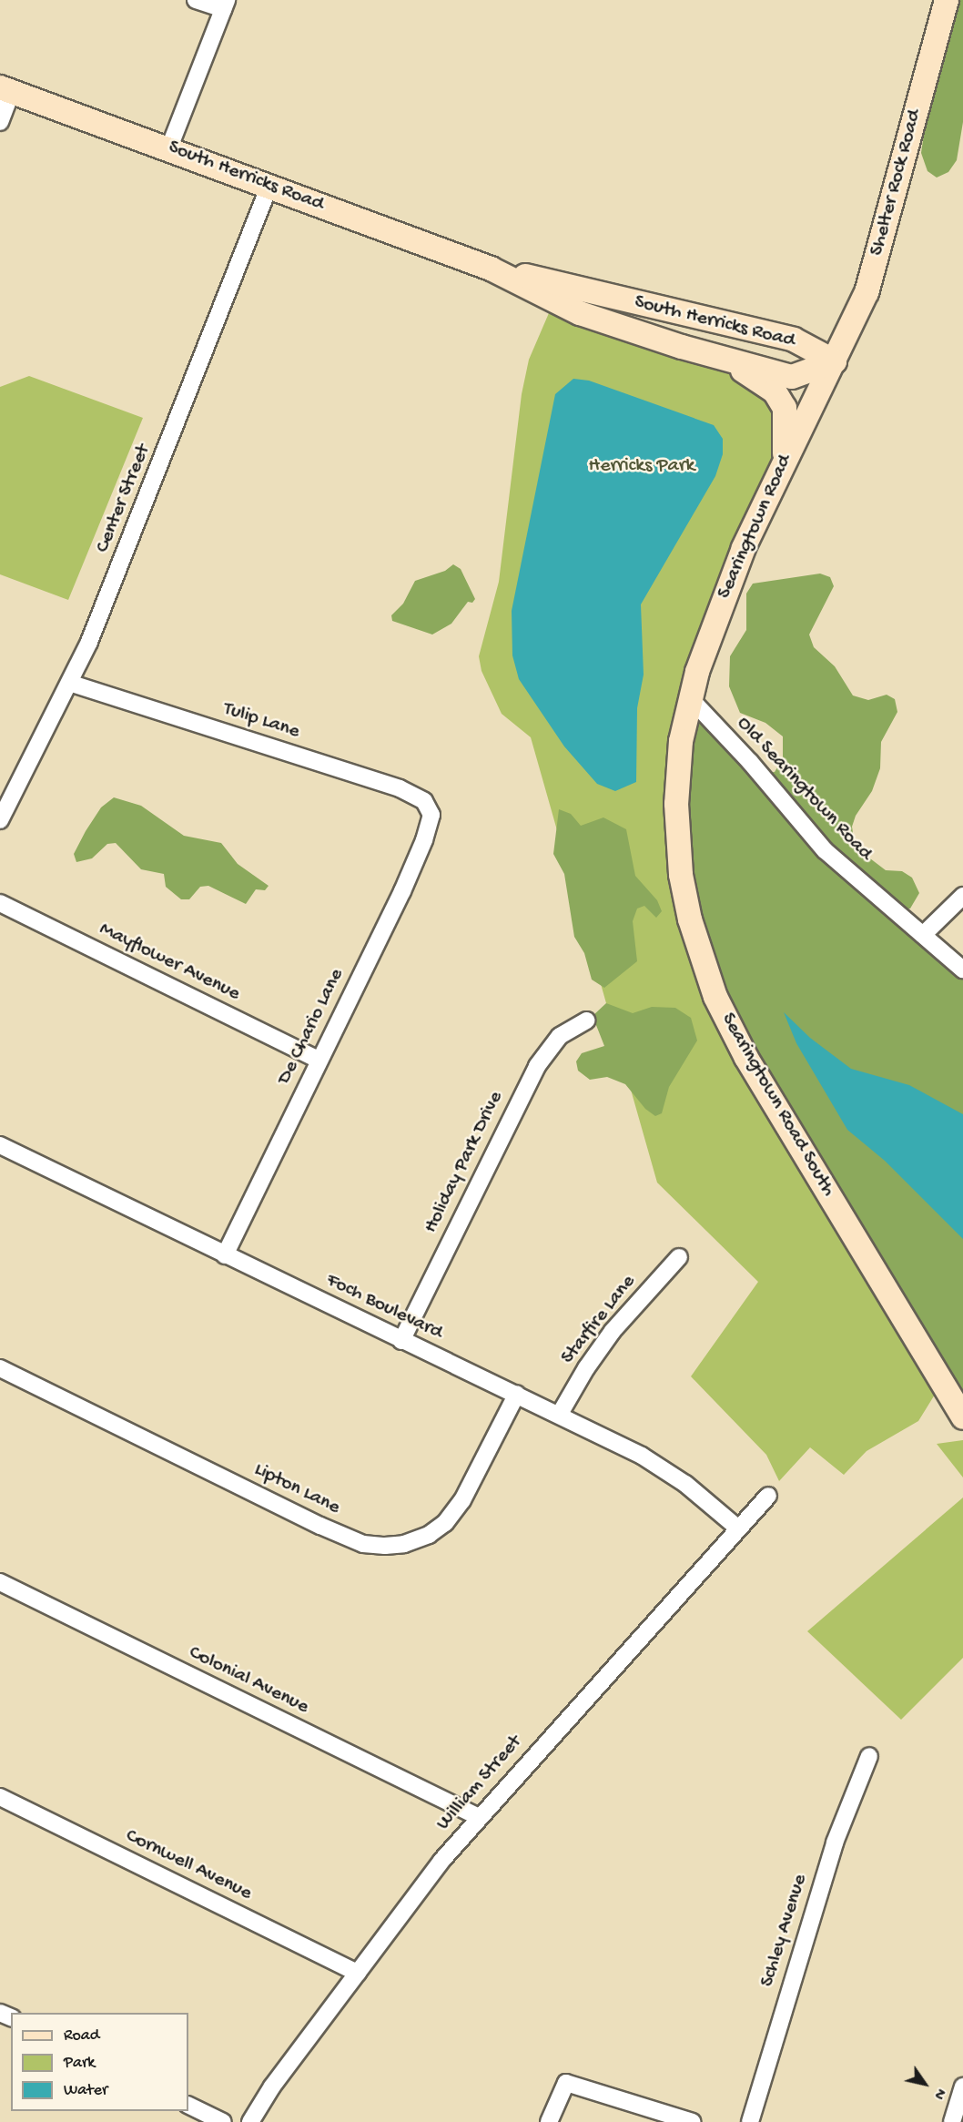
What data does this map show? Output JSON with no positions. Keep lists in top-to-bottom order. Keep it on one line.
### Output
{"streets":{"main road":["South Herricks Road","Shelter Rock Road","Searingtown Road","Searingtown Road South"],"street":["Center Street","Tulip Lane","Old Searingtown Road","Mayflower Avenue","De Chario Lane","Holiday Park Drive","Foch Boulevard","Starfire Lane","Lipton Lane","Colonial Avenue","William Street","Cornwell Avenue","Schley Avenue"]},"crossings":[["South Herricks Road","Shelter Rock Road"],["South Herricks Road","Center Street"],["South Herricks Road","Searingtown Road"],["Shelter Rock Road","Searingtown Road"],["Center Street","Tulip Lane"],["Searingtown Road","Old Searingtown Road"],["Searingtown Road","Searingtown Road South"],["Tulip Lane","De Chario Lane"],["Old Searingtown Road","Searingtown Road South"],["Mayflower Avenue","De Chario Lane"],["De Chario Lane","Foch Boulevard"],["Holiday Park Drive","Foch Boulevard"],["Foch Boulevard","Starfire Lane"],["Foch Boulevard","Lipton Lane"],["Foch Boulevard","William Street"],["Colonial Avenue","William Street"],["William Street","Cornwell Avenue"]],"parks":["Herricks Park"],"legend":["Road","Park","Water"],"north":"bottom right"}
